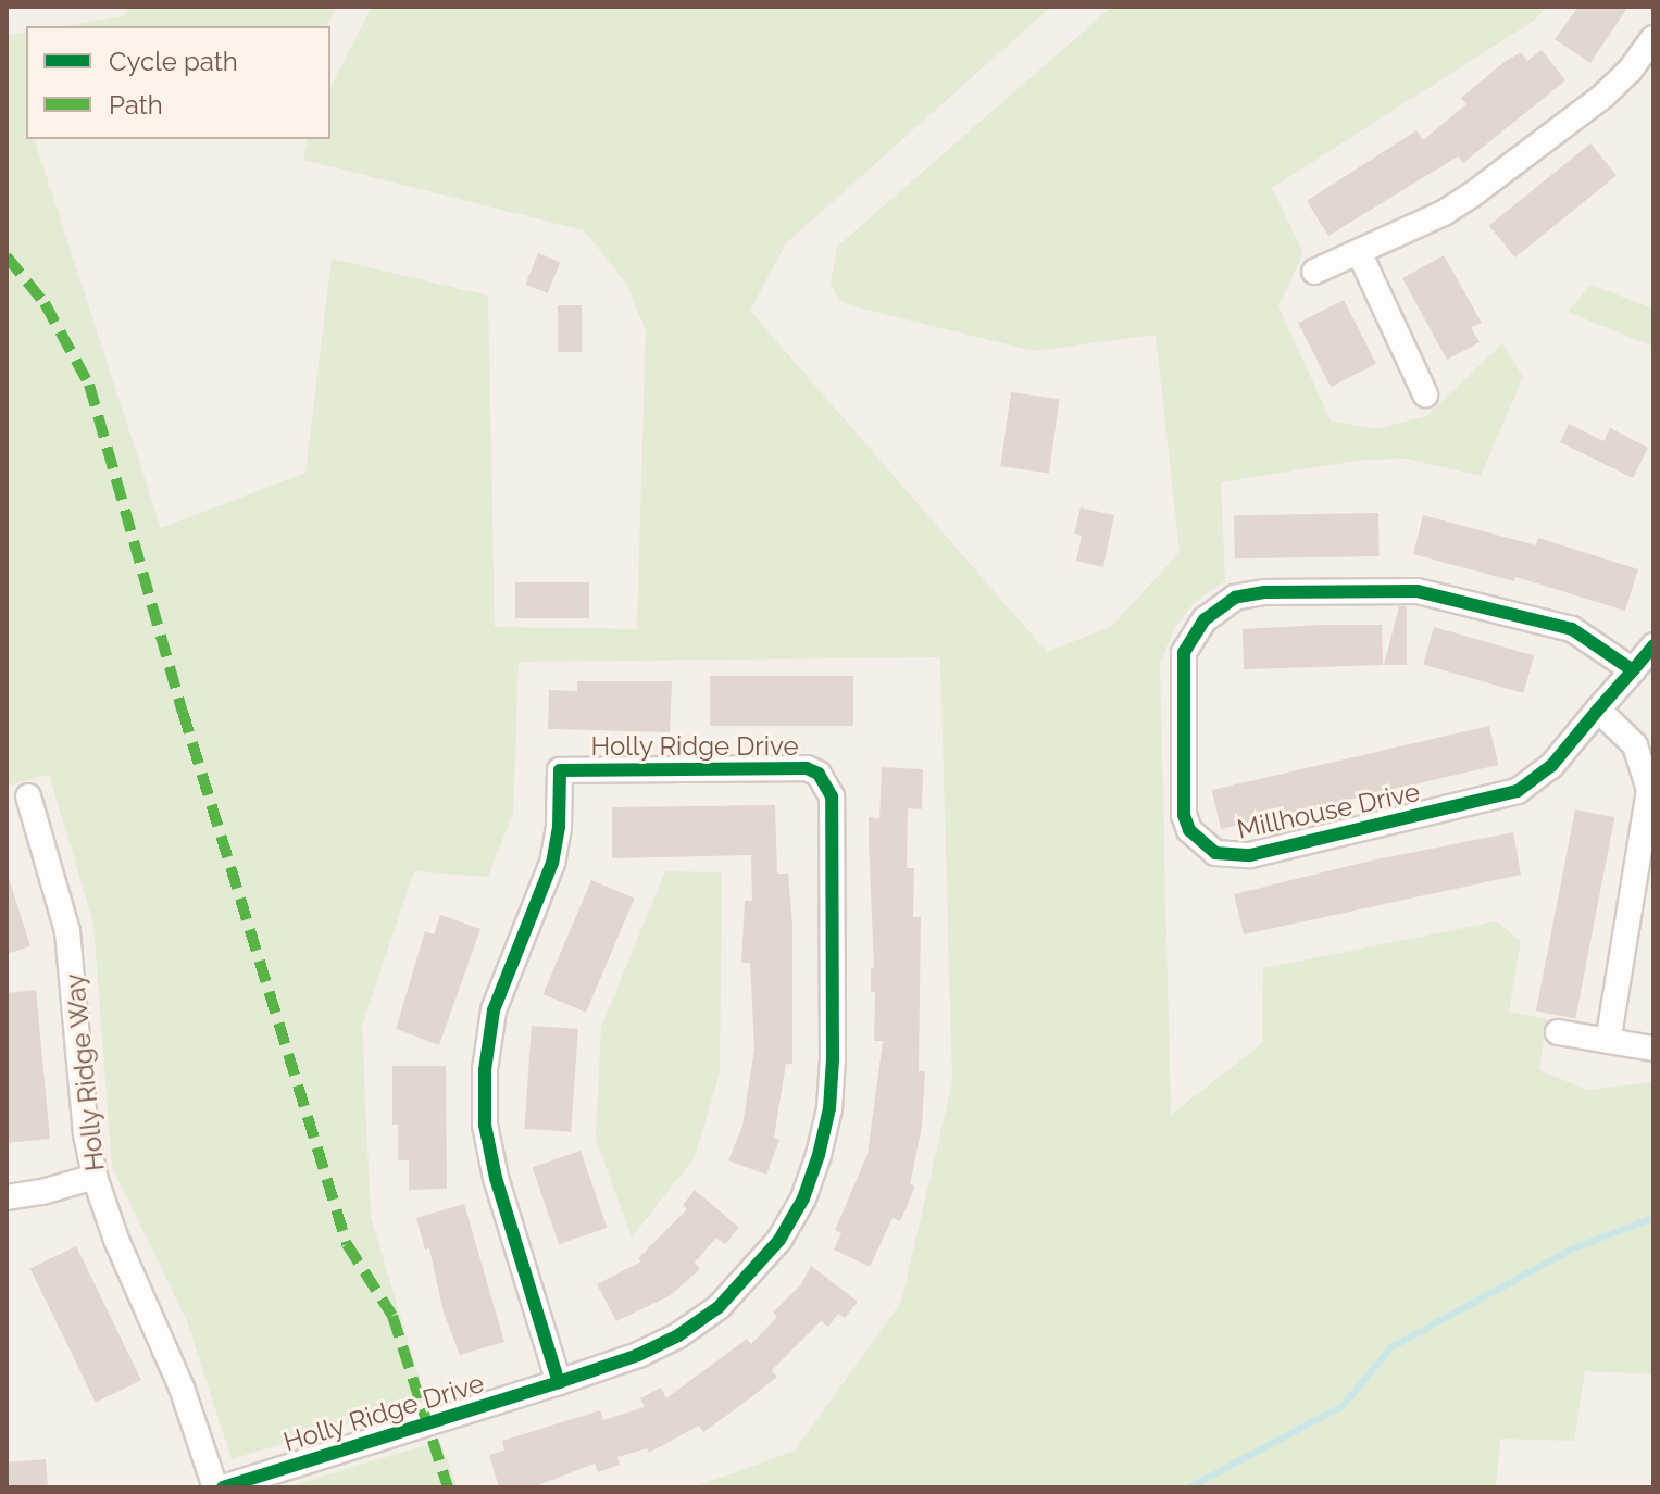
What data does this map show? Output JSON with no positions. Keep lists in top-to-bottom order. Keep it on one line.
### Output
{"streets":{"street":["Holly Ridge Drive","Millhouse Drive","Holly Ridge Way"]},"legend":["Cycle path","Path"]}
